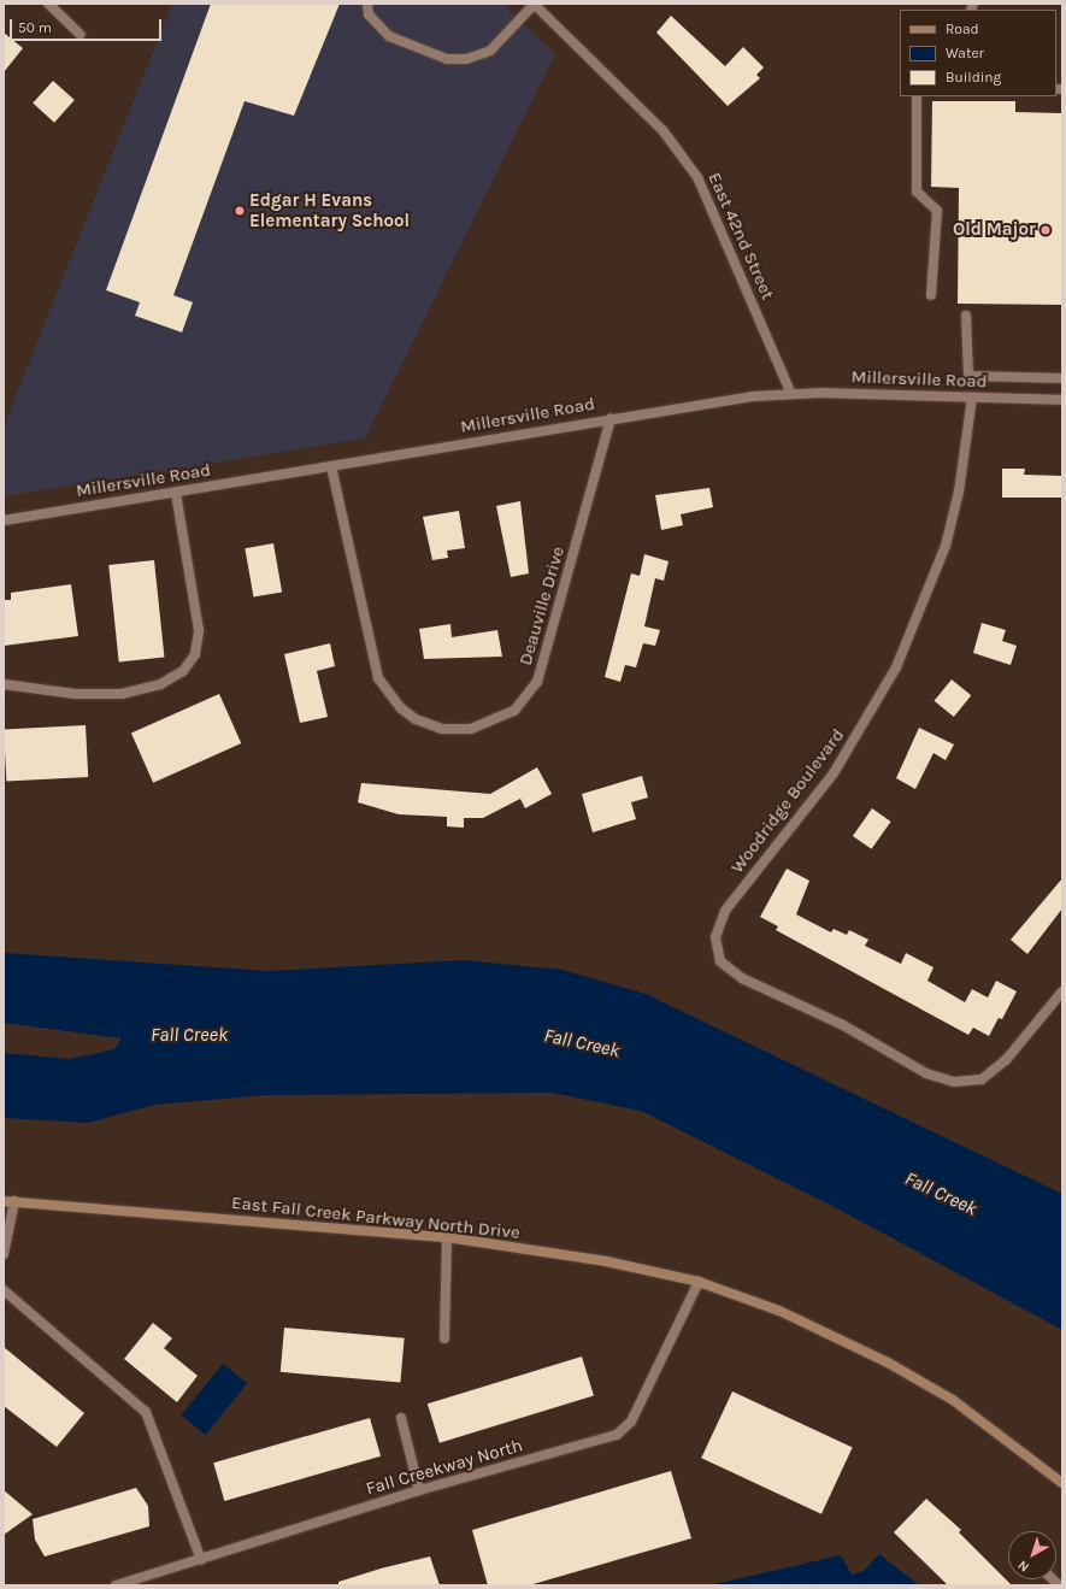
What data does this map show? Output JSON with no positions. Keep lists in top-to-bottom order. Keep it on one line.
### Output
{"streets":{"main road":["East Fall Creek Parkway North Drive"],"street":["East 42nd Street","Millersville Road","Deauville Drive","Woodridge Boulevard","Fall Creekway North"]},"crossings":[["East 42nd Street","Millersville Road"],["Millersville Road","Deauville Drive"],["Millersville Road","Woodridge Boulevard"],["East Fall Creek Parkway North Drive","Fall Creekway North"]],"water":["Fall Creek"],"places":["Edgar H Evans Elementary School","Old Major"],"legend":["Road","Water","Building"],"scale_bar":"50 m","north":"bottom left"}
